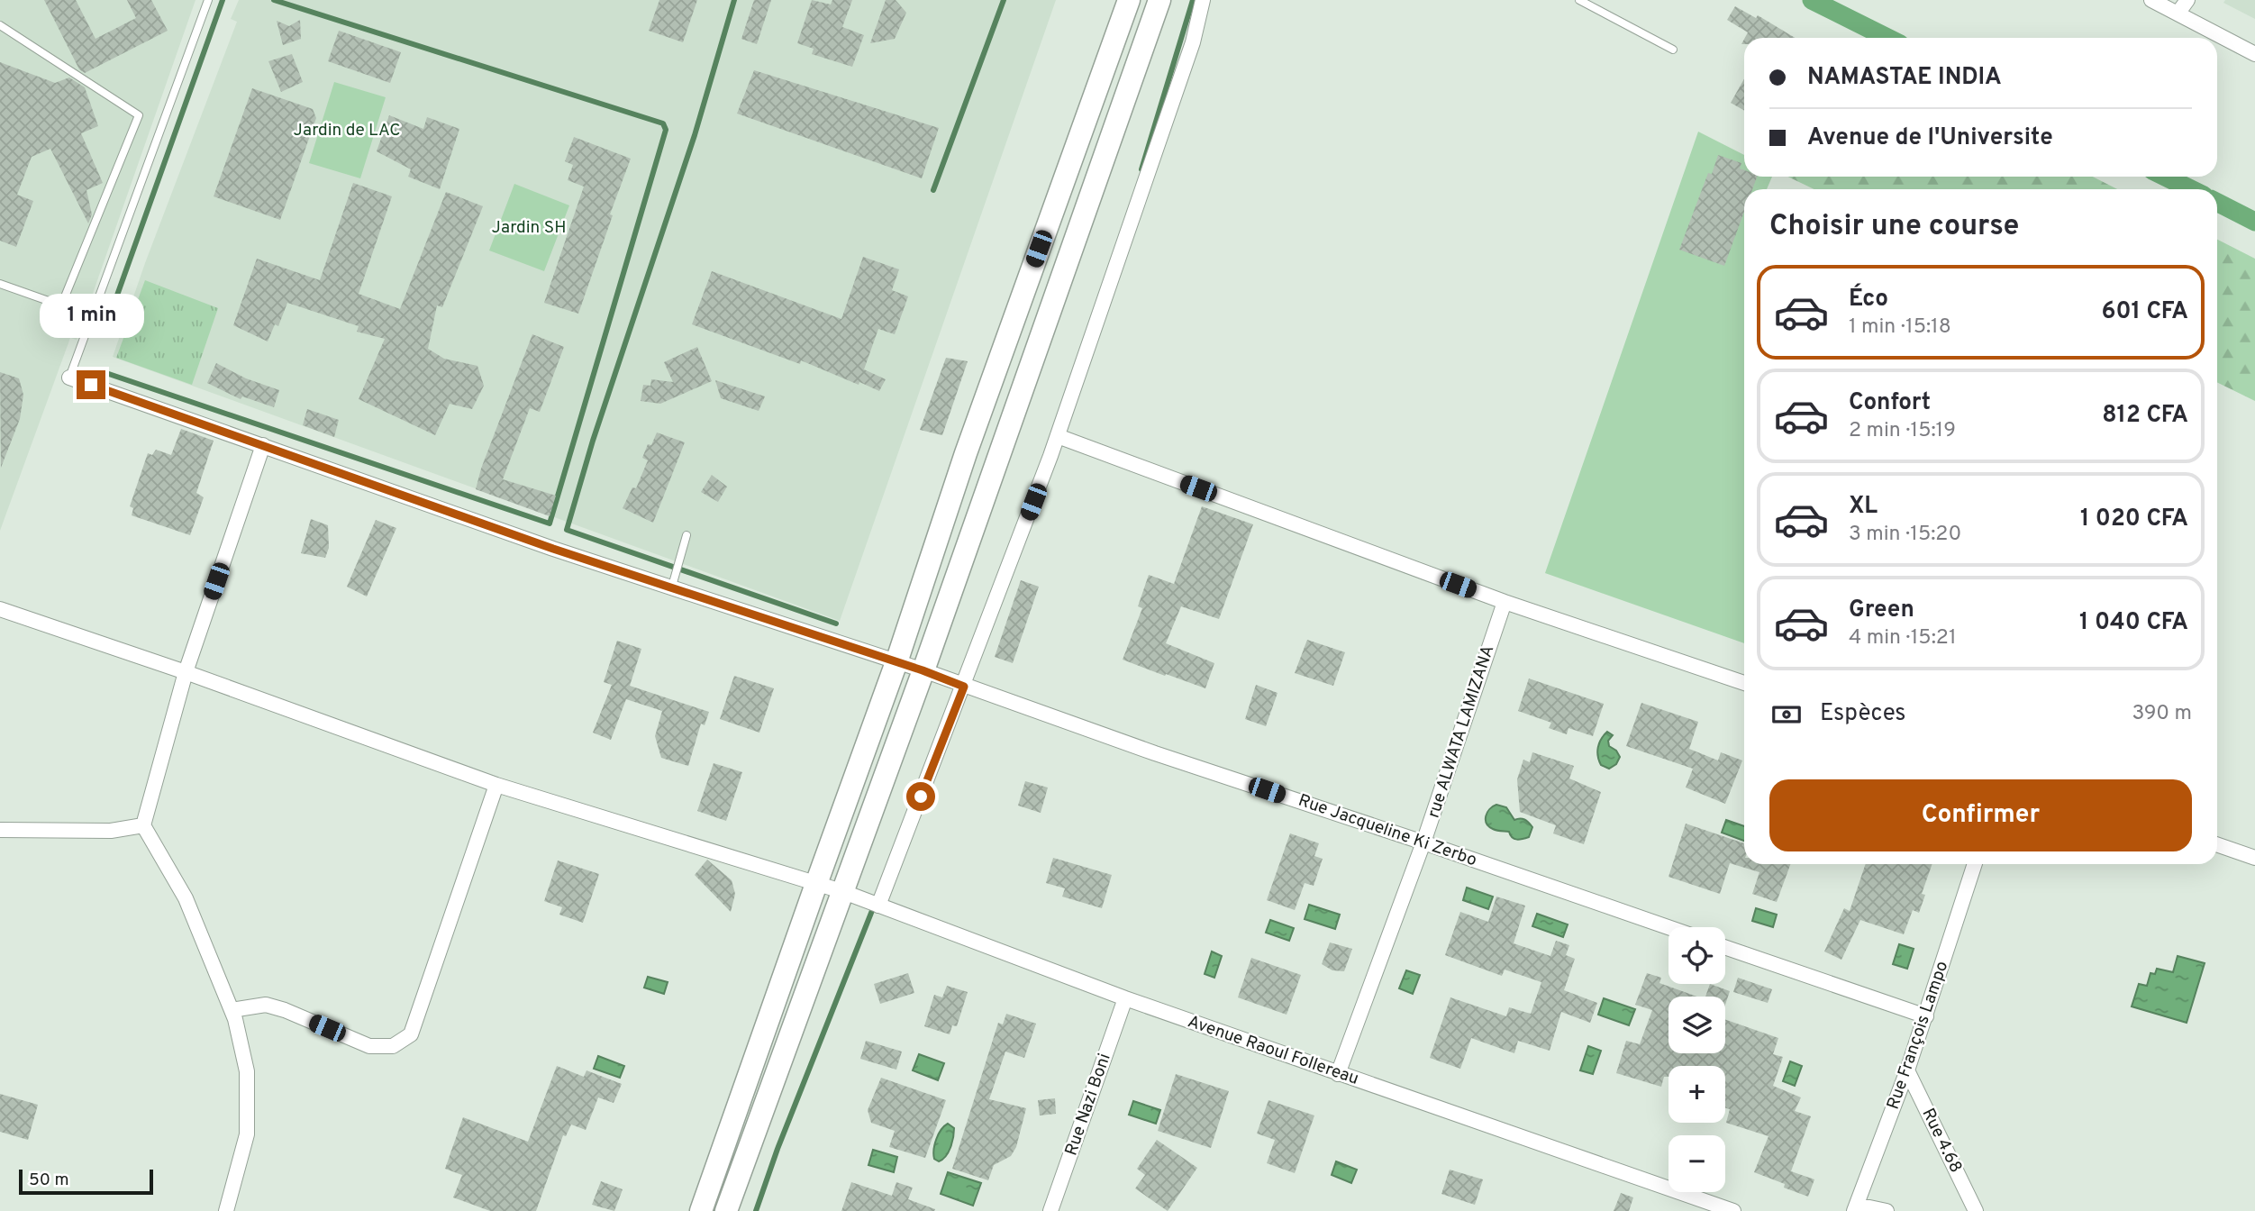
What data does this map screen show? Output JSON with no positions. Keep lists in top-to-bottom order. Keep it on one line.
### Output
{"streets":{"street":["rue ALWATA LAMIZANA","Rue Jacqueline Ki Zerbo","Rue François Lampo","Avenue Raoul Follereau","Rue Nazi Boni","Rue 4.68"]},"crossings":[["rue ALWATA LAMIZANA","Rue Jacqueline Ki Zerbo"],["rue ALWATA LAMIZANA","Avenue Raoul Follereau"],["Rue François Lampo","Rue 4.68"],["Avenue Raoul Follereau","Rue Nazi Boni"]],"parks":["Jardin de LAC","Jardin SH"],"scale_bar":"50 m","page":{"banner":["NAMASTAE INDIA","Avenue de l'Universite"],"heading":"Choisir une course","list":[{"name":"Éco","note":"1 min · 15:18","value":"601 CFA"},{"name":"Confort","note":"2 min · 15:19","value":"812 CFA"},{"name":"XL","note":"3 min · 15:20","value":"1 020 CFA"},{"name":"Green","note":"4 min · 15:21","value":"1 040 CFA"}],"bubble":"1 min","pay":["Espèces","390 m"],"buttons":"Confirmer","map_buttons":["+","−"],"scale":"50 m"}}
